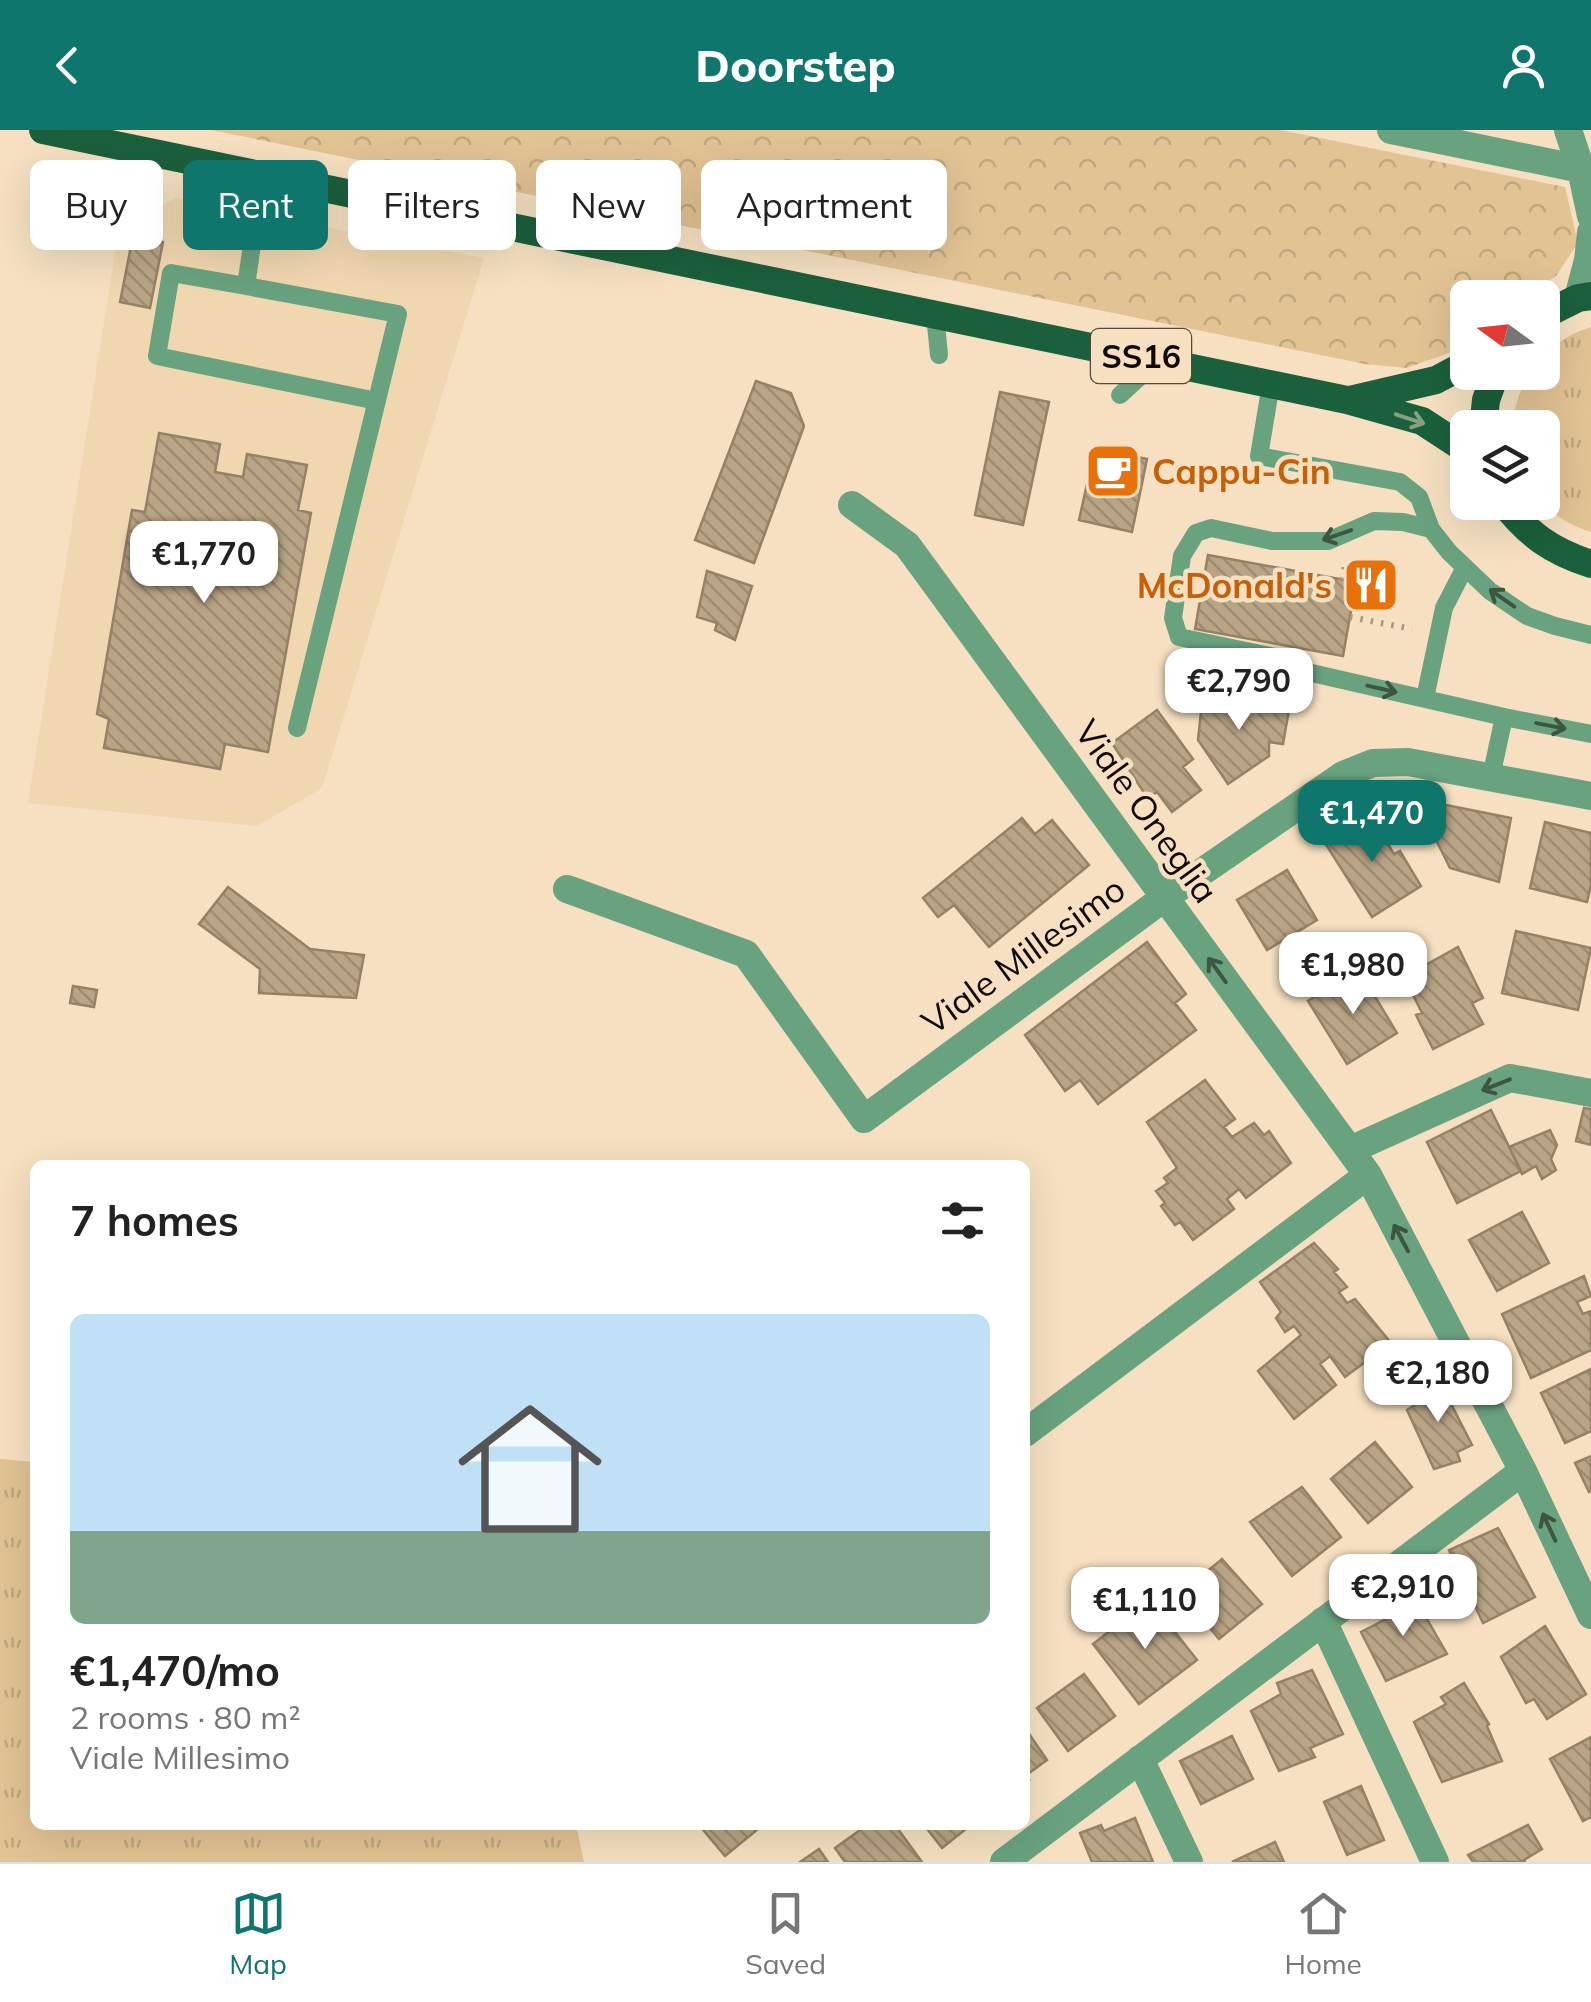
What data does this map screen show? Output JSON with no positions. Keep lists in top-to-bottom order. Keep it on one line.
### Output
{"streets":{"main road":["SS16"],"street":["Viale Oneglia","Viale Millesimo"]},"crossings":[["Viale Oneglia","Viale Millesimo"]],"one_way":["Viale Oneglia"],"places":{"cafe":["Cappu-Cin"],"restaurant":["McDonald's"]},"north":"left","page":{"header":"Doorstep","chip":["Buy","Rent","Filters","New","Apartment"],"price":["€1,770","€2,790","€1,470","€1,980","€2,180","€2,910","€1,110"],"heading":"7 homes","list":[{"name":"€1,470/mo","note":"2 rooms · 80 m² · Viale Millesimo"}],"tabs":["Map","Saved","Home"]}}
